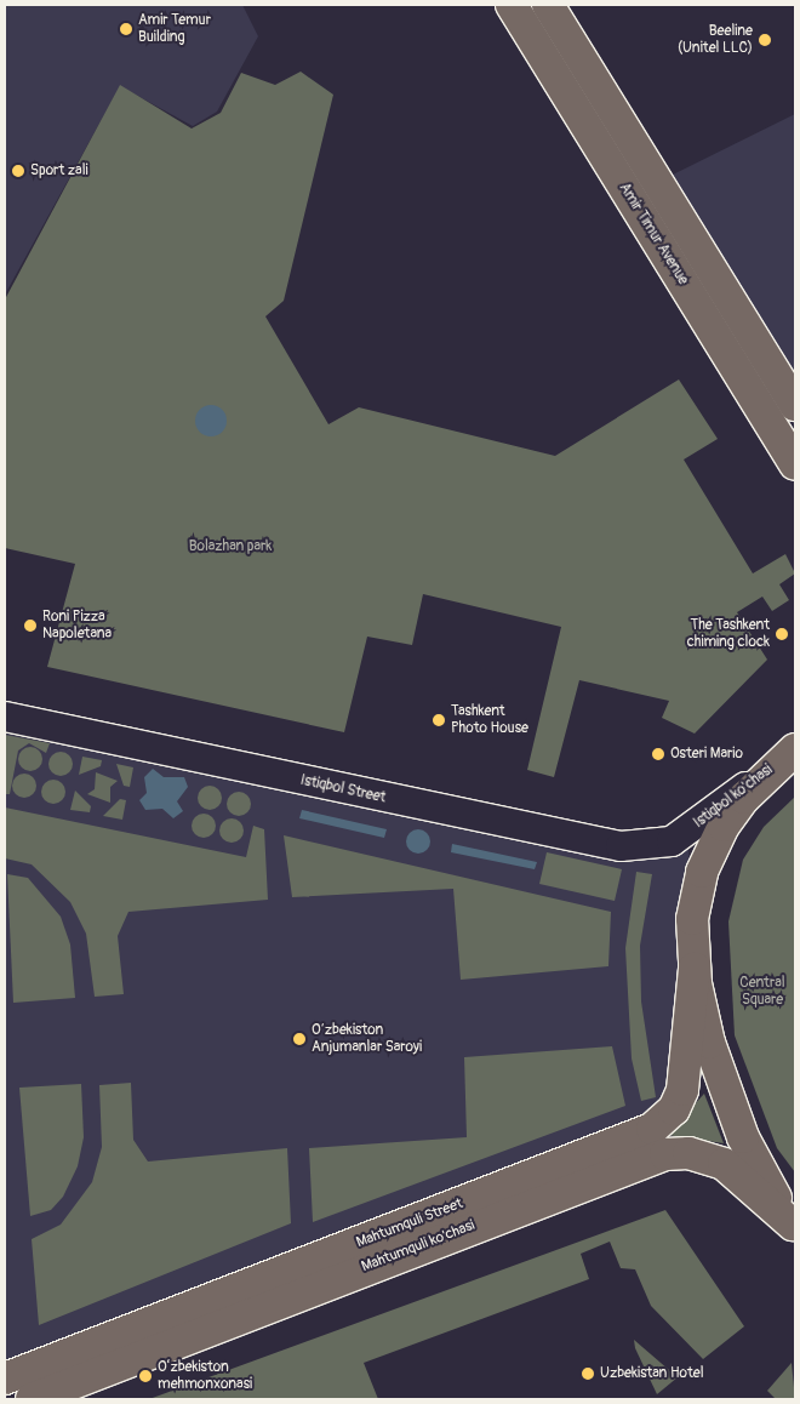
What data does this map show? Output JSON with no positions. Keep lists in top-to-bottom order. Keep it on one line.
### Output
{"streets":{"main road":["Amir Timur Avenue","Mahtumquli Street","Mahtumquli ko'chasi"],"street":["Istiqbol ko'chasi"]},"parks":["Bolazhan park","Central Square"],"places":["Amir Temur Building","Beeline (Unitel LLC)","Sport zali","Roni Pizza Napoletana","The Tashkent chiming clock","Tashkent Photo House","Osteri Mario","O‘zbekiston Anjumanlar Saroyi","Uzbekistan Hotel","Oʻzbekiston mehmonxonasi"]}
